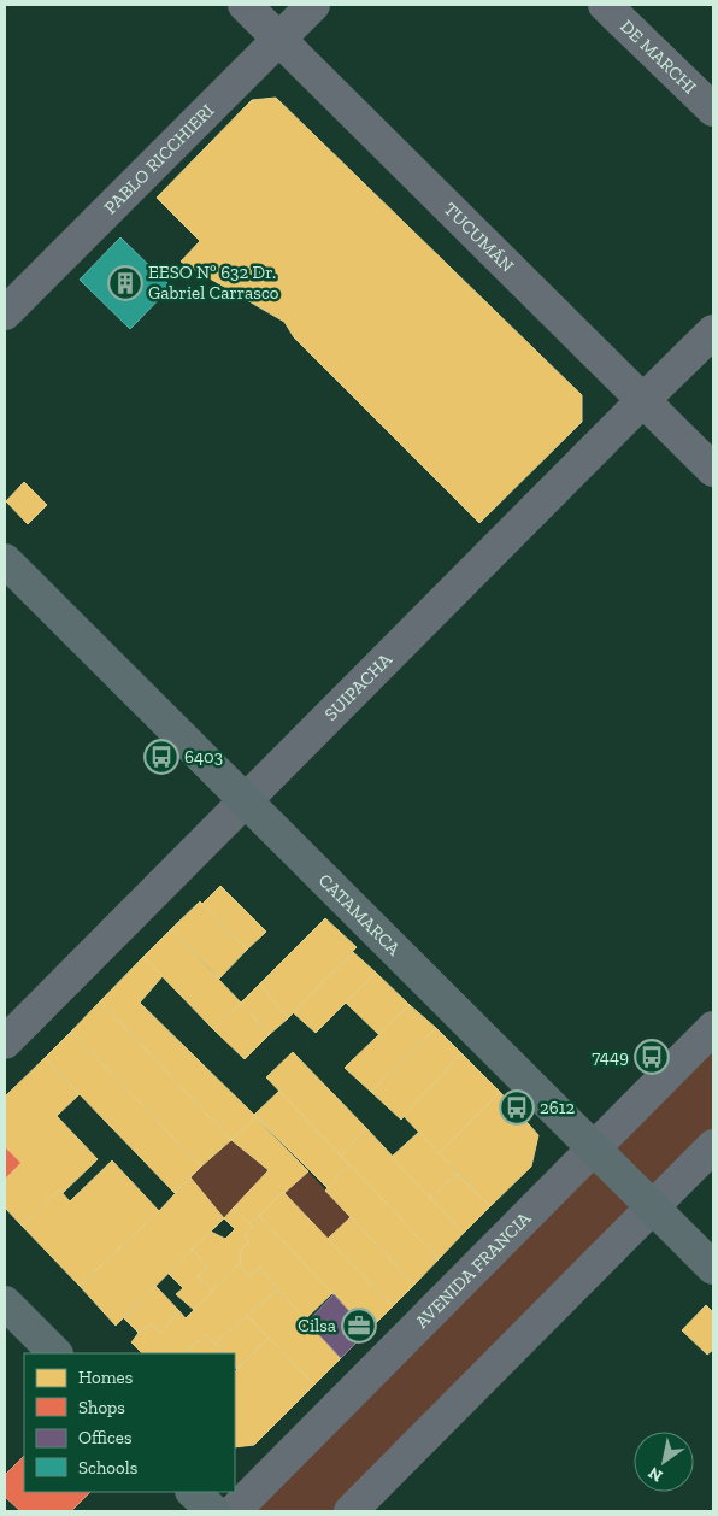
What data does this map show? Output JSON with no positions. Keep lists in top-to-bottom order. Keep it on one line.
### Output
{"streets":{"main road":["CATAMARCA"],"street":["DE MARCHI","PABLO RICCHIERI","TUCUMÁN","SUIPACHA","AVENIDA FRANCIA"]},"crossings":[["PABLO RICCHIERI","TUCUMÁN"],["TUCUMÁN","SUIPACHA"],["SUIPACHA","CATAMARCA"],["CATAMARCA","AVENIDA FRANCIA"]],"places":{"building":["EESO Nº 632 Dr. Gabriel Carrasco"],"bus stop":["6403","7449","2612"],"office":["Cilsa"]},"legend":["Homes","Shops","Offices","Schools"],"north":"bottom left"}
